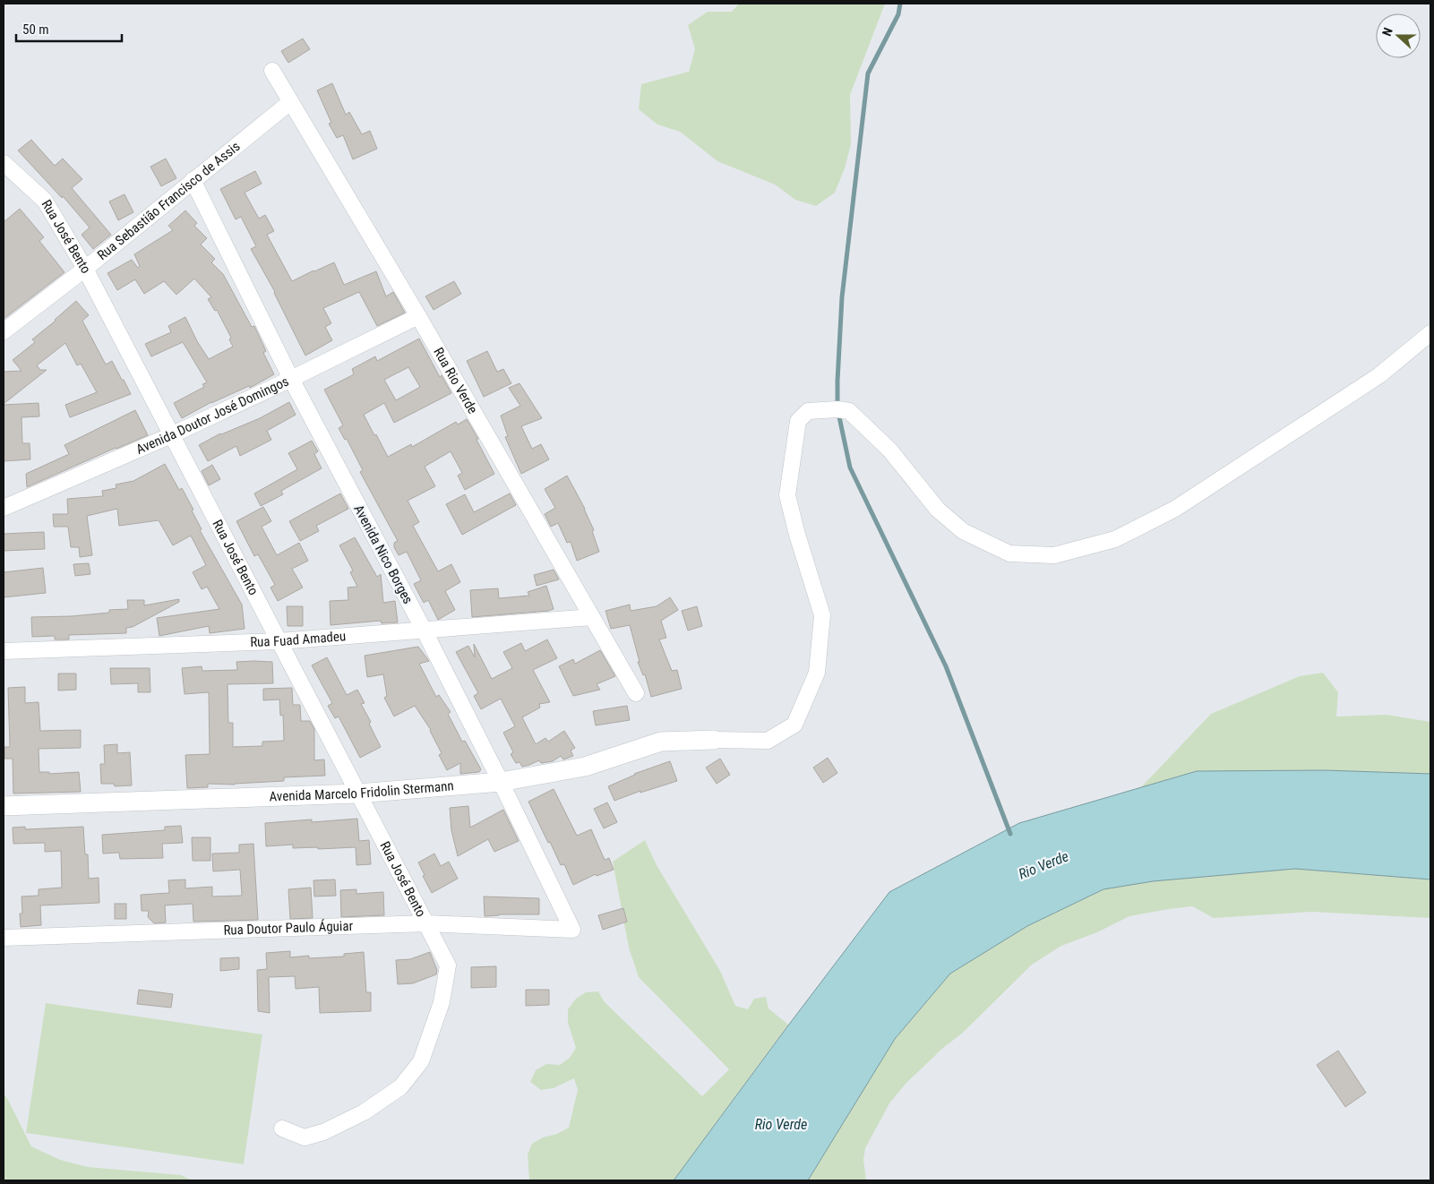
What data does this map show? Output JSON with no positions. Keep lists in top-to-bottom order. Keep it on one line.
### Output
{"streets":{"street":["Rua Sebastião Francisco de Assis","Rua José Bento","Rua Rio Verde","Avenida Doutor José Domingos","Avenida Nico Borges","Rua Fuad Amadeu","Avenida Marcelo Fridolin Stermann","Rua Doutor Paulo Águiar"]},"crossings":[["Rua Sebastião Francisco de Assis","Rua José Bento"],["Rua Sebastião Francisco de Assis","Rua Rio Verde"],["Rua Sebastião Francisco de Assis","Avenida Nico Borges"],["Rua José Bento","Avenida Doutor José Domingos"],["Rua José Bento","Rua Fuad Amadeu"],["Rua José Bento","Avenida Marcelo Fridolin Stermann"],["Rua José Bento","Rua Doutor Paulo Águiar"],["Rua Rio Verde","Avenida Doutor José Domingos"],["Rua Rio Verde","Rua Fuad Amadeu"],["Avenida Doutor José Domingos","Avenida Nico Borges"],["Avenida Nico Borges","Rua Fuad Amadeu"],["Avenida Nico Borges","Avenida Marcelo Fridolin Stermann"],["Avenida Nico Borges","Rua Doutor Paulo Águiar"]],"water":["Rio Verde"],"scale_bar":"50 m","north":"left"}
